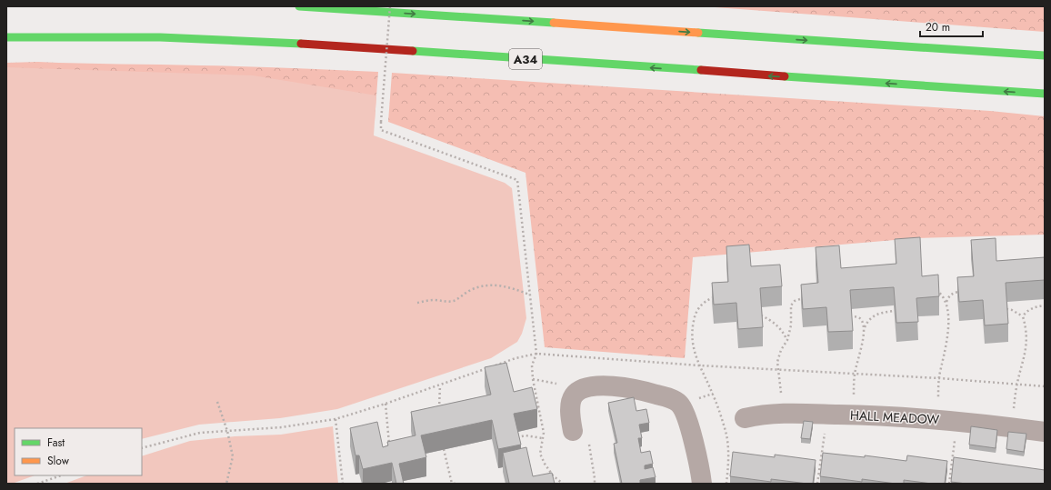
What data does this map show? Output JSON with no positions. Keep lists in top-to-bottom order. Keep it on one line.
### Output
{"streets":{"highway":["A34"],"street":["HALL MEADOW"]},"legend":["Fast","Slow"],"scale_bar":"20 m"}
